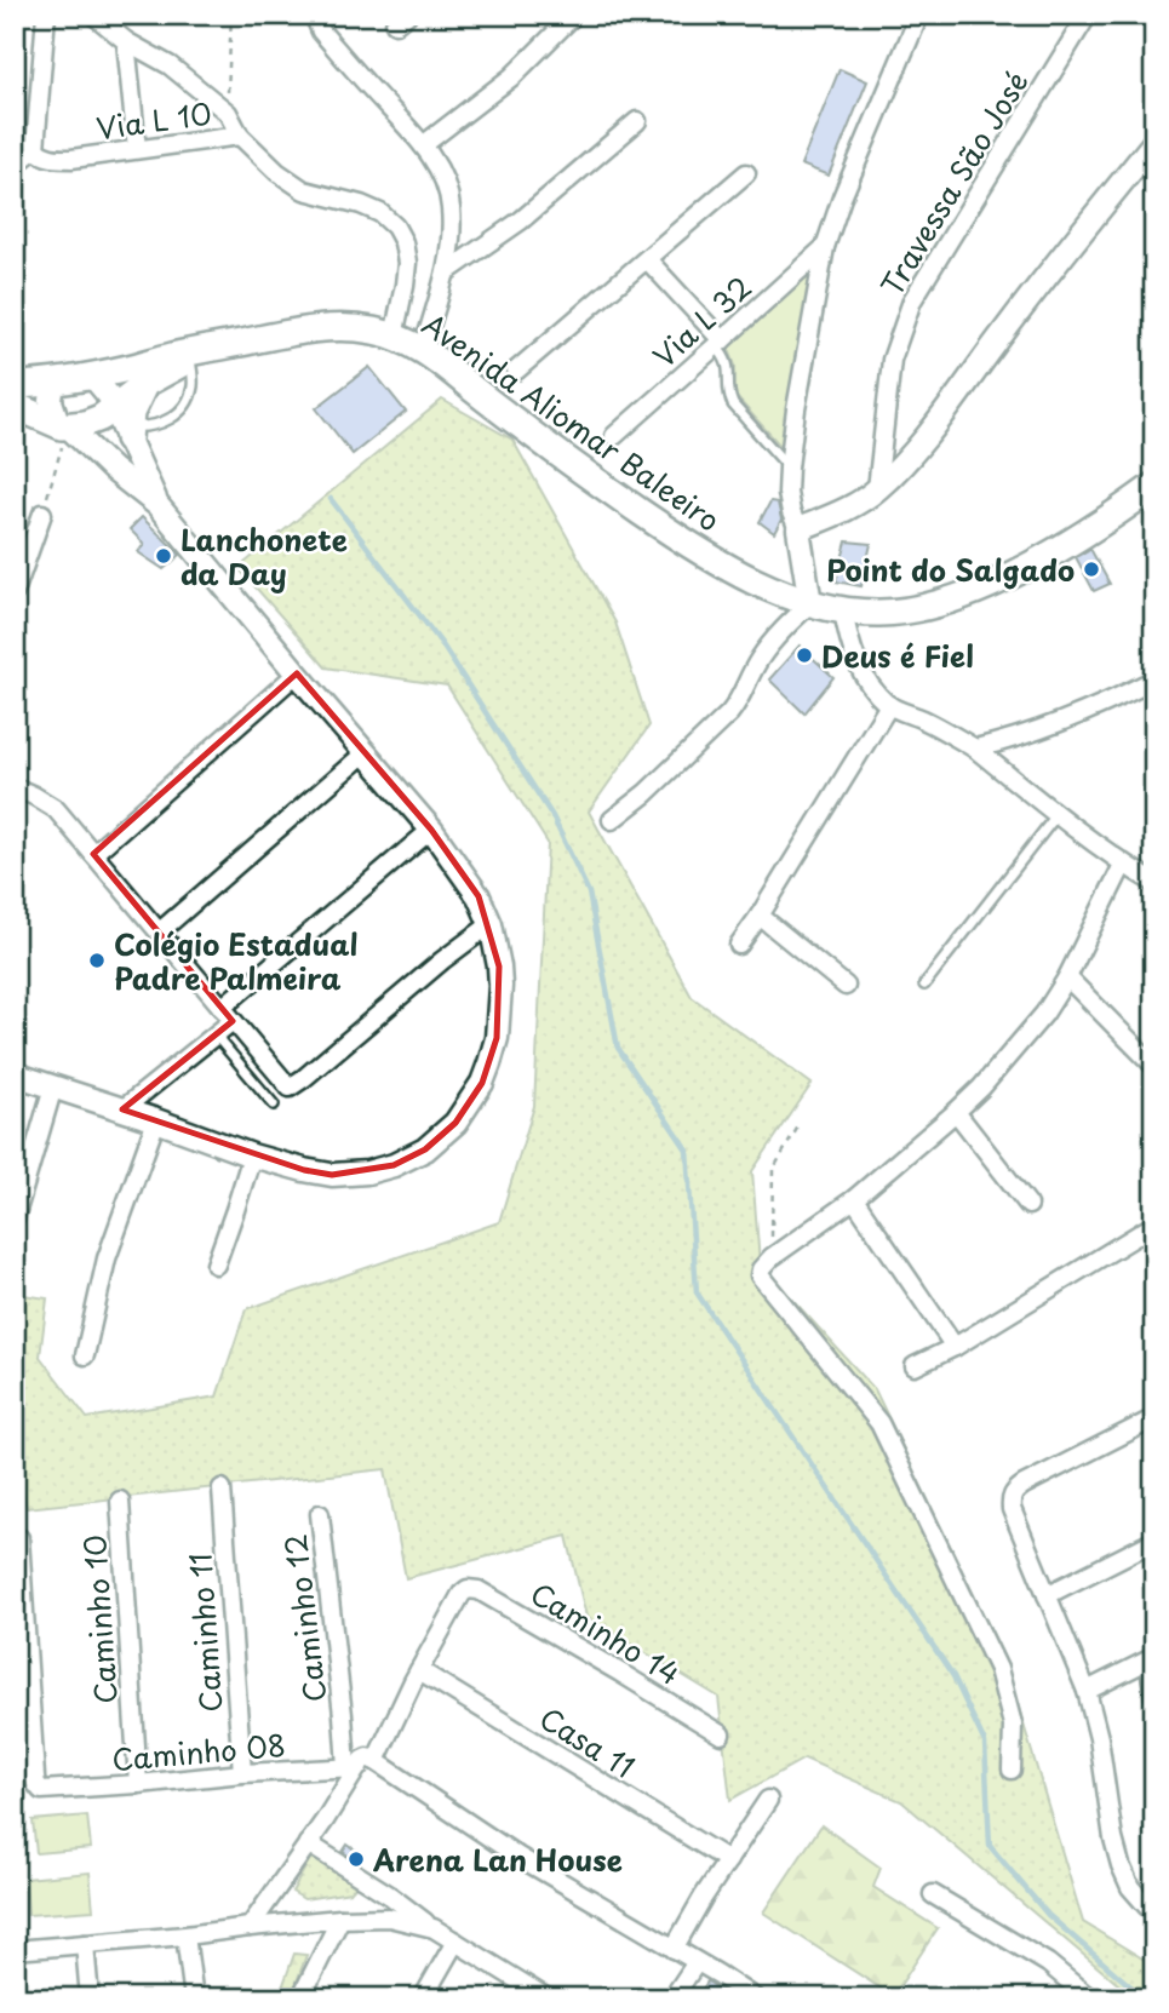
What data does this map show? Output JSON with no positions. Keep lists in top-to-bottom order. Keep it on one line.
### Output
{"streets":{"main road":["Avenida Aliomar Baleeiro"],"street":["Via L 10","Travessa São José","Via L 32","Caminho 12","Caminho 10","Caminho 11","Caminho 14","Casa 11","Caminho 08"]},"crossings":[["Via L 10","Avenida Aliomar Baleeiro"],["Caminho 12","Caminho 08"],["Caminho 10","Caminho 08"],["Caminho 11","Caminho 08"],["Caminho 14","Casa 11"]],"places":["Lanchonete da Day","Point do Salgado","Deus é Fiel","Colégio Estadual Padre Palmeira","Arena Lan House"]}
